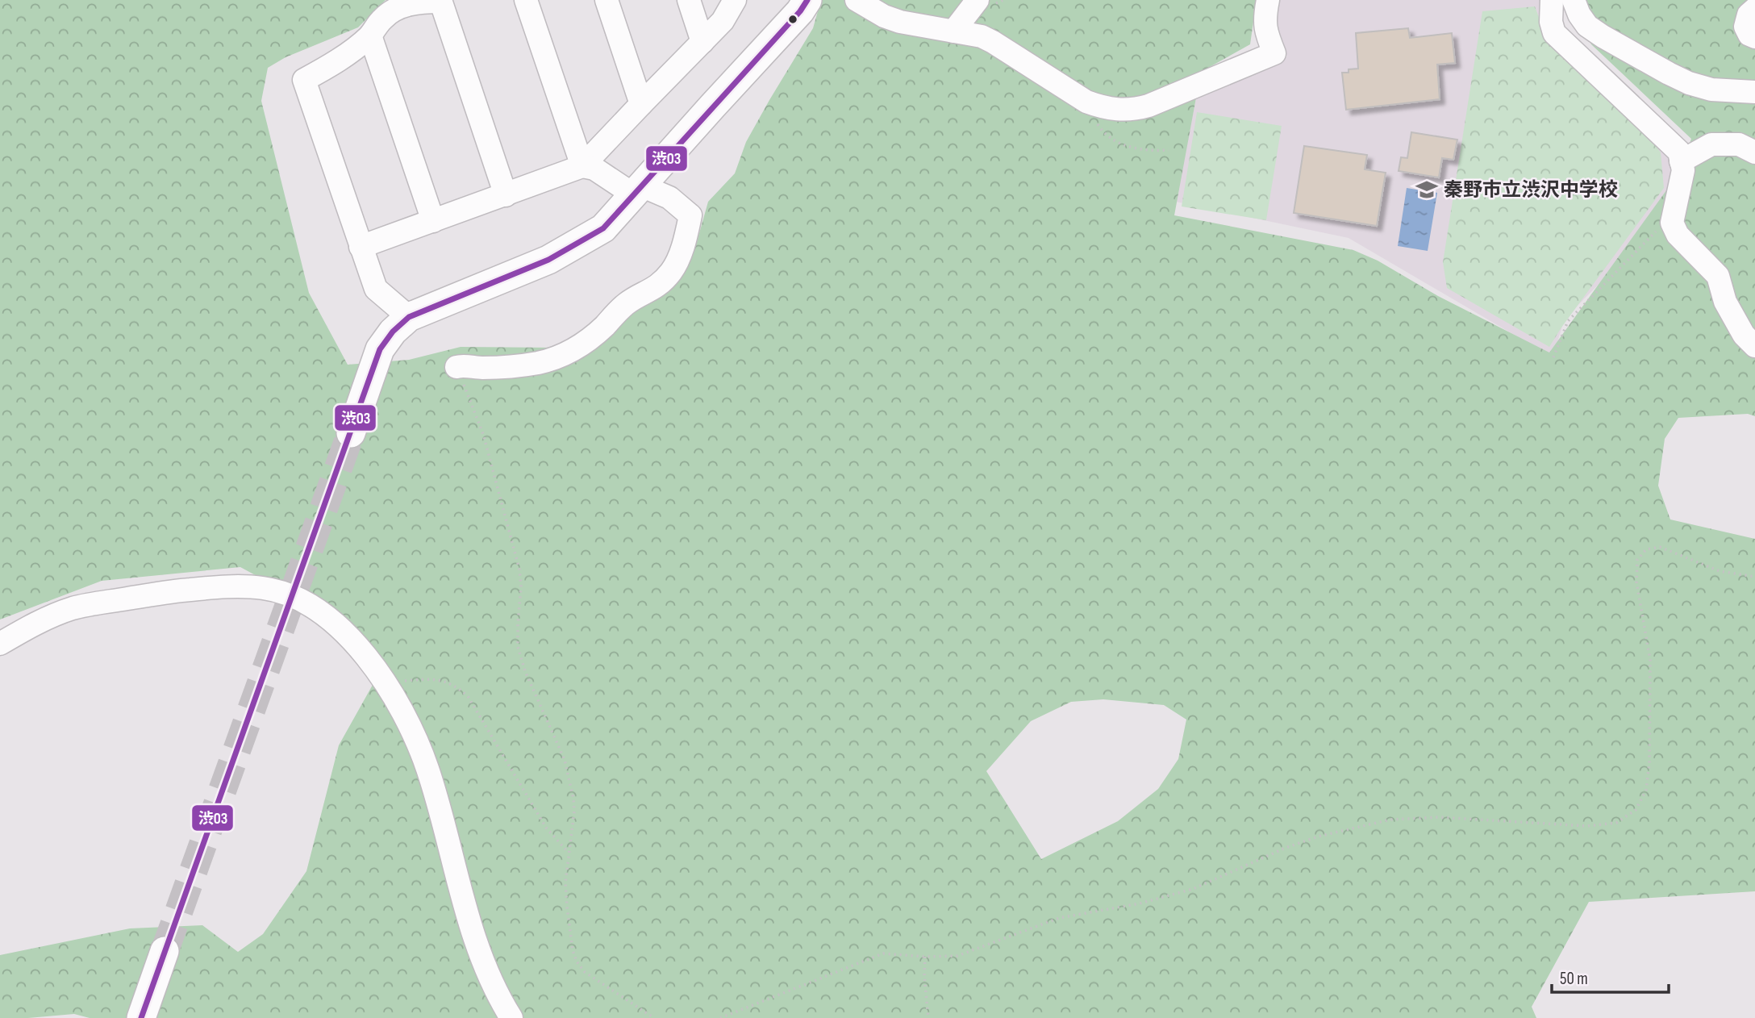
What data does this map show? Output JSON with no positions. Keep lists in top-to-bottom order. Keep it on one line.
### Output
{"places":{"school or university":["秦野市立渋沢中学校"]},"lines":["transit line 渋03"],"scale_bar":"50 m"}
